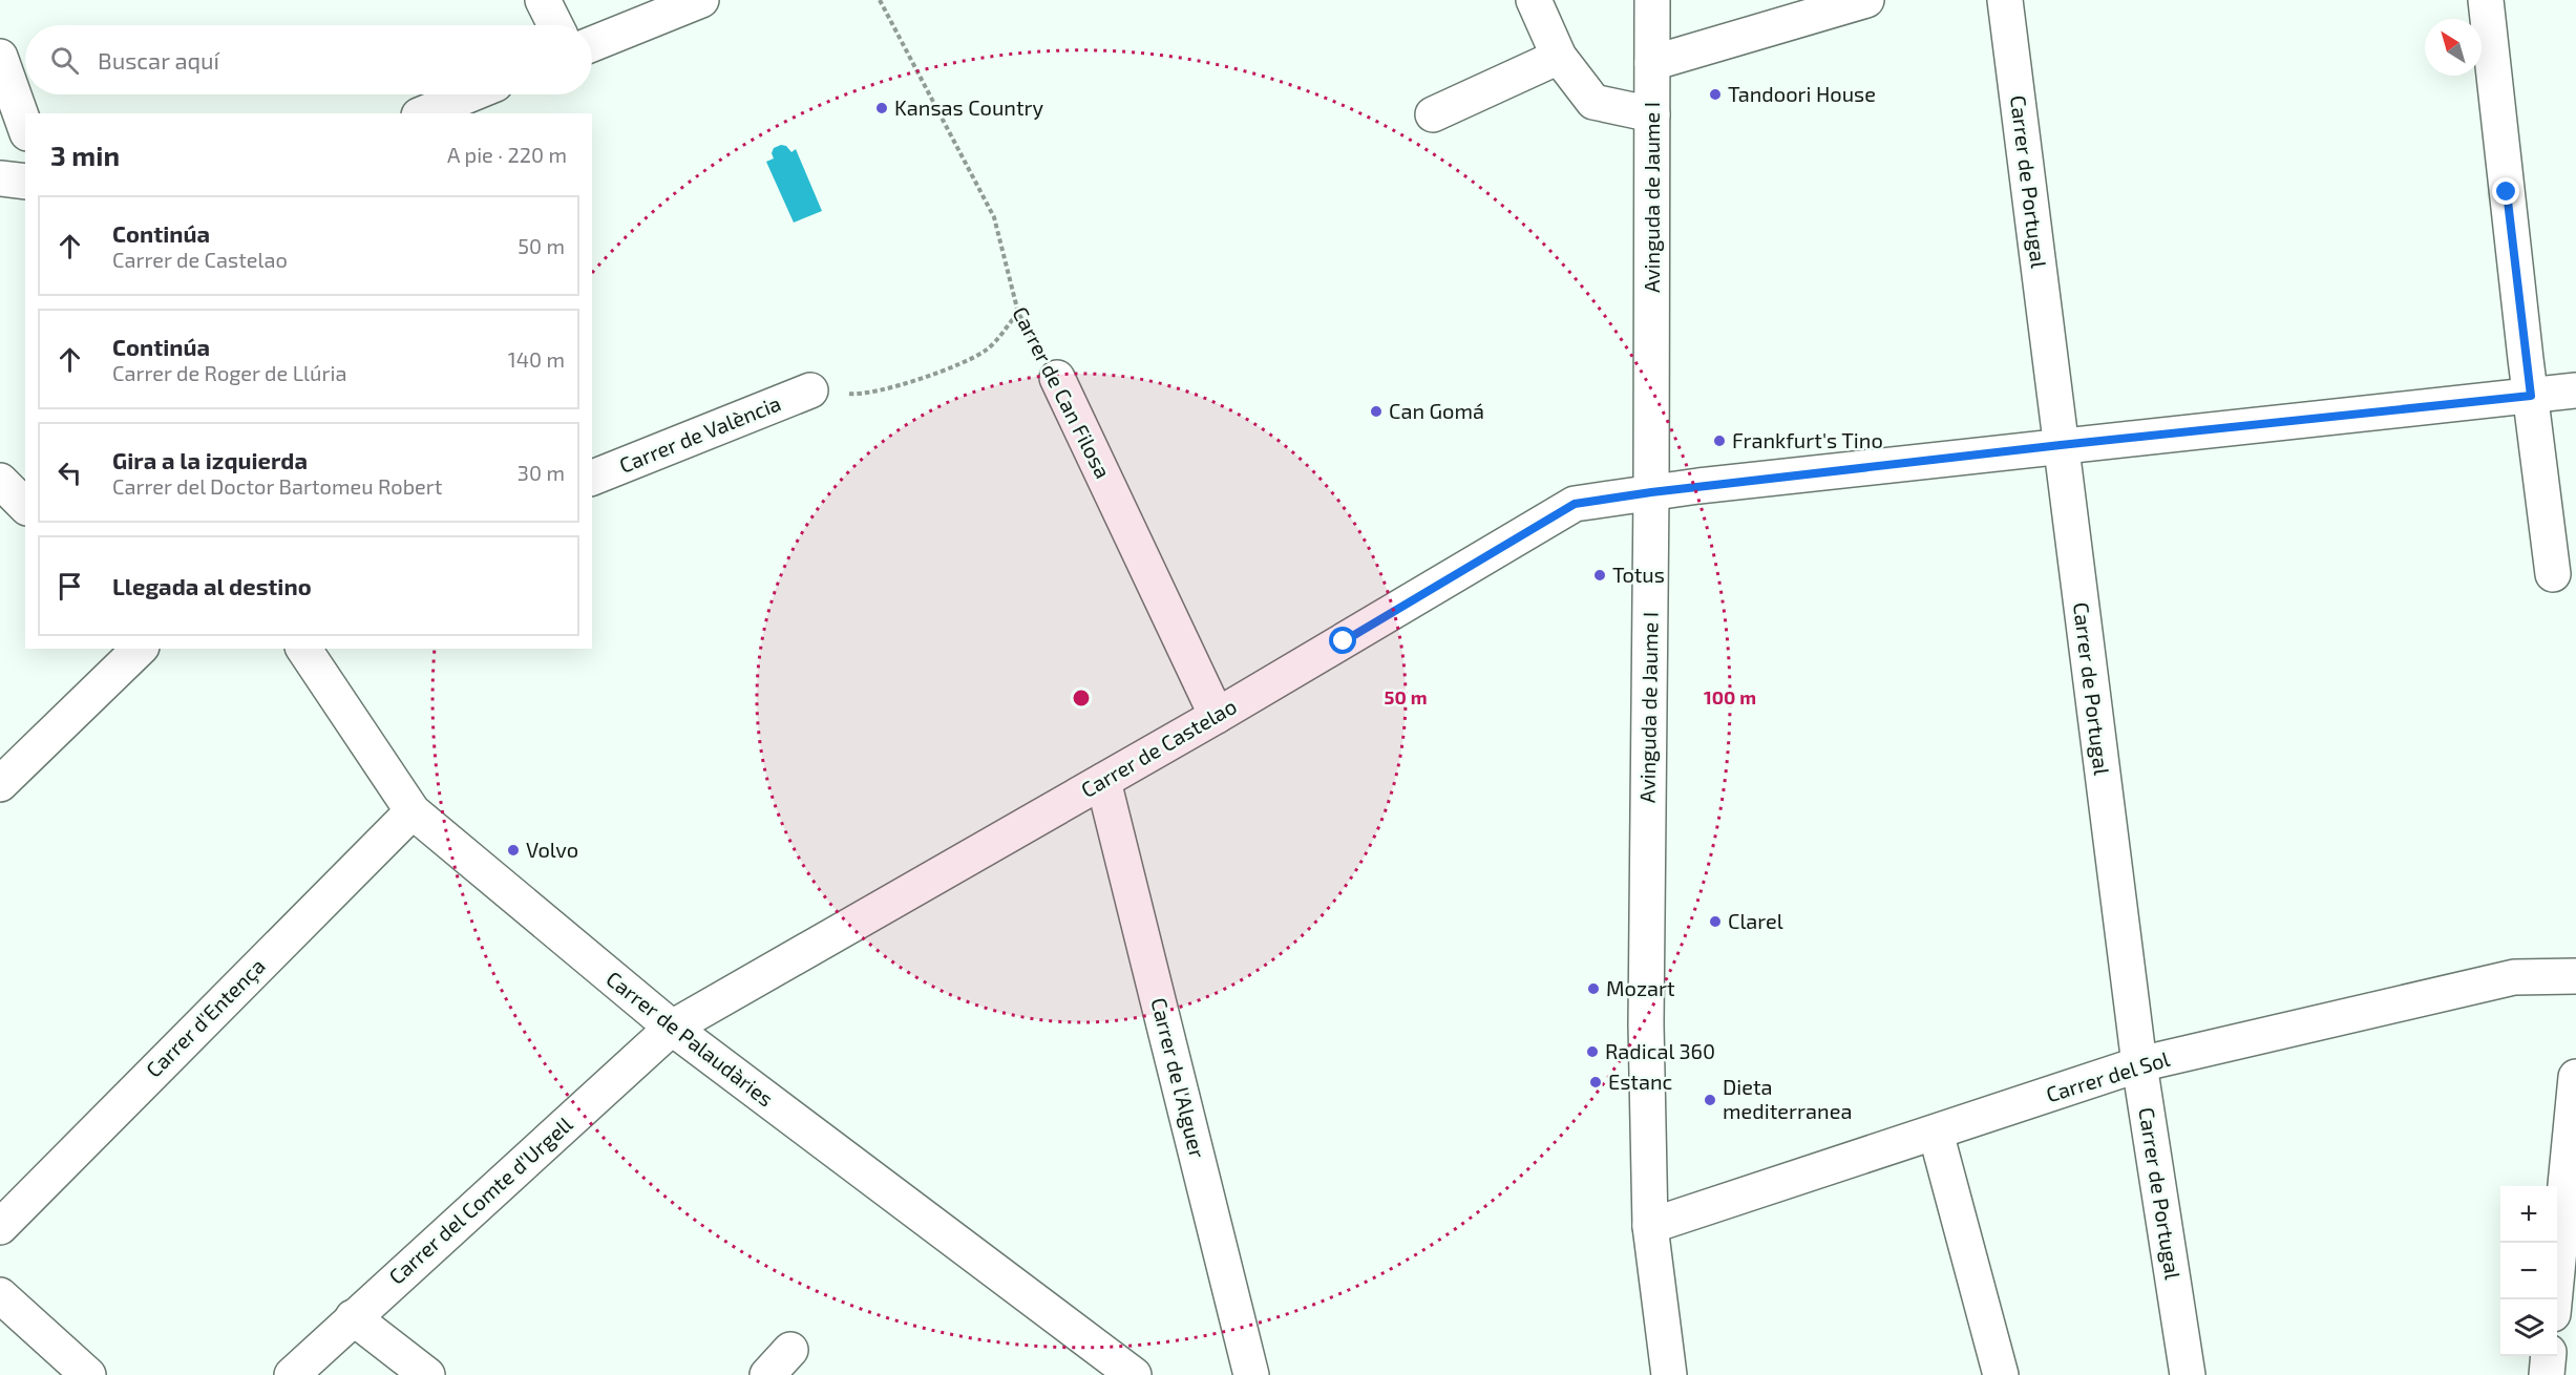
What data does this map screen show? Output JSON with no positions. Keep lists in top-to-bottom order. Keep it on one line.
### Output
{"streets":{"street":["Carrer de Portugal","Avinguda de Jaume I","Carrer de Can Filosa","Carrer de València","Carrer de Castelao","Carrer d'Entença","Carrer de Palaudàries","Carrer del Sol","Carrer de l'Alguer","Carrer del Comte d'Urgell"]},"crossings":[["Carrer de Portugal","Carrer de Castelao"],["Carrer de Portugal","Carrer del Sol"],["Avinguda de Jaume I","Carrer de Castelao"],["Avinguda de Jaume I","Carrer del Sol"],["Carrer de Can Filosa","Carrer de Castelao"],["Carrer de Castelao","Carrer de Palaudàries"],["Carrer de Castelao","Carrer de l'Alguer"],["Carrer de Castelao","Carrer del Comte d'Urgell"],["Carrer d'Entença","Carrer de Palaudàries"],["Carrer de Palaudàries","Carrer del Comte d'Urgell"]],"places":["Tandoori House","Kansas Country","Can Gomá","Frankfurt's Tino","Totus","Volvo","Clarel","Mozart","Radical 360","Estanc","Dieta mediterranea"],"north":"top left","page":{"search":"Buscar aquí","heading":["3 min","A pie · 220 m"],"list":[["Continúa","Carrer de Castelao","50 m"],["Continúa","Carrer de Roger de Llúria","140 m"],["Gira a la izquierda","Carrer del Doctor Bartomeu Robert","30 m"],"Llegada al destino"],"map_buttons":["+","−"]},"rings":["50 m","100 m"]}
